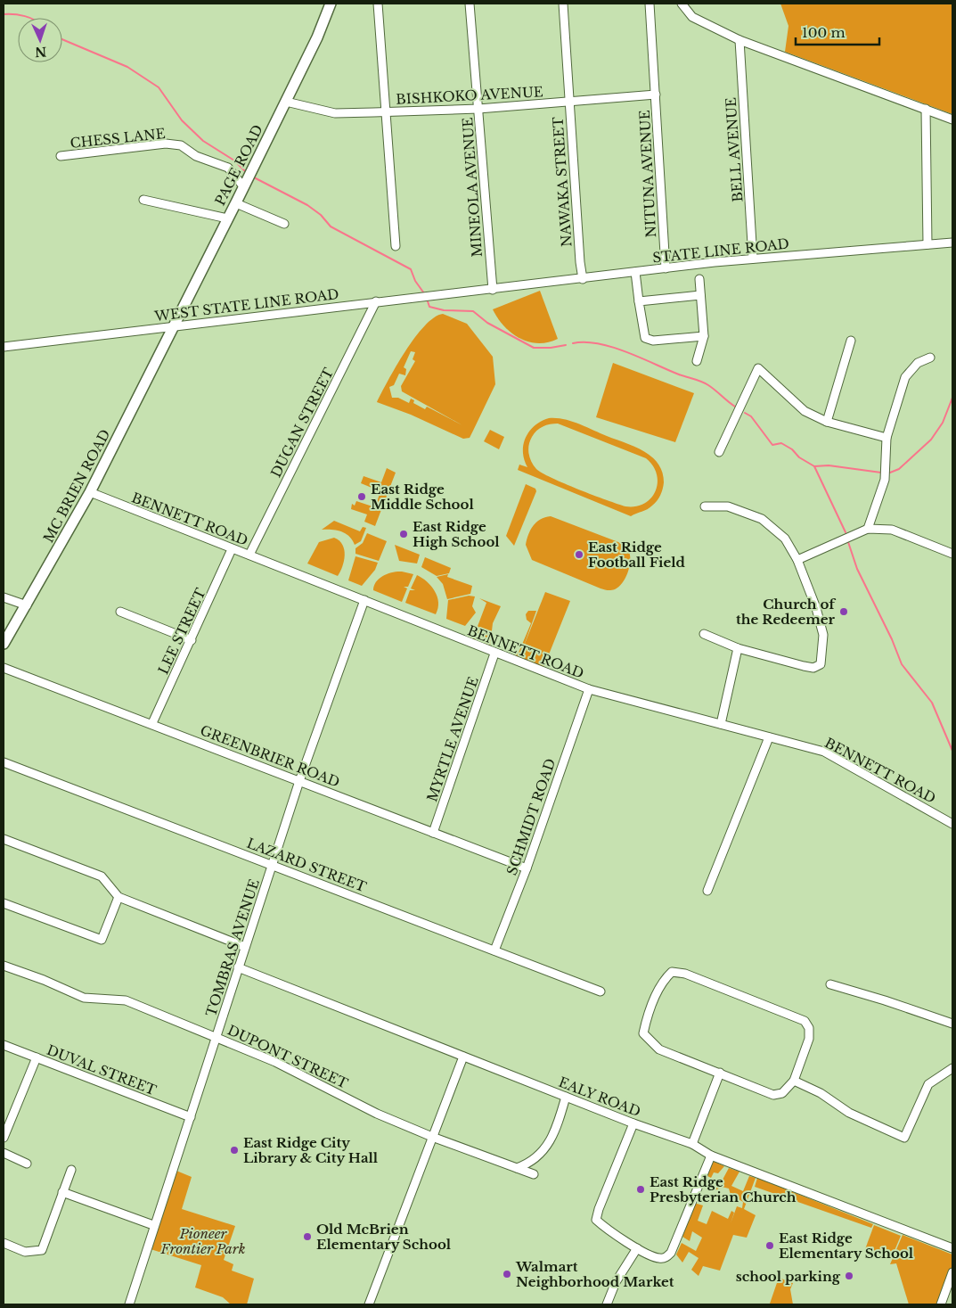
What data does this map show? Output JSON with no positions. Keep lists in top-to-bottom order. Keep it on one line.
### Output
{"streets":{"main road":["PAGE ROAD","MC BRIEN ROAD"],"street":["BISHKOKO AVENUE","CHESS LANE","BELL AVENUE","NITUNA AVENUE","NAWAKA STREET","MINEOLA AVENUE","STATE LINE ROAD","WEST STATE LINE ROAD","DUGAN STREET","BENNETT ROAD","LEE STREET","MYRTLE AVENUE","GREENBRIER ROAD","SCHMIDT ROAD","LAZARD STREET","TOMBRAS AVENUE","DUPONT STREET","DUVAL STREET","EALY ROAD"]},"crossings":[["BISHKOKO AVENUE","PAGE ROAD"],["BISHKOKO AVENUE","NITUNA AVENUE"],["BISHKOKO AVENUE","NAWAKA STREET"],["BISHKOKO AVENUE","MINEOLA AVENUE"],["CHESS LANE","PAGE ROAD"],["BELL AVENUE","STATE LINE ROAD"],["PAGE ROAD","WEST STATE LINE ROAD"],["PAGE ROAD","MC BRIEN ROAD"],["NITUNA AVENUE","STATE LINE ROAD"],["NAWAKA STREET","STATE LINE ROAD"],["MINEOLA AVENUE","STATE LINE ROAD"],["MINEOLA AVENUE","WEST STATE LINE ROAD"],["STATE LINE ROAD","WEST STATE LINE ROAD"],["WEST STATE LINE ROAD","DUGAN STREET"],["DUGAN STREET","BENNETT ROAD"],["MC BRIEN ROAD","BENNETT ROAD"],["BENNETT ROAD","LEE STREET"],["BENNETT ROAD","MYRTLE AVENUE"],["BENNETT ROAD","SCHMIDT ROAD"],["BENNETT ROAD","TOMBRAS AVENUE"],["LEE STREET","GREENBRIER ROAD"],["MYRTLE AVENUE","GREENBRIER ROAD"],["GREENBRIER ROAD","SCHMIDT ROAD"],["GREENBRIER ROAD","TOMBRAS AVENUE"],["SCHMIDT ROAD","LAZARD STREET"],["LAZARD STREET","TOMBRAS AVENUE"],["TOMBRAS AVENUE","DUPONT STREET"],["TOMBRAS AVENUE","DUVAL STREET"],["TOMBRAS AVENUE","EALY ROAD"]],"parks":["Pioneer Frontier Park"],"places":["East Ridge Middle School","East Ridge High School","East Ridge Football Field","Church of the Redeemer","East Ridge City Library & City Hall","East Ridge Presbyterian Church","Old McBrien Elementary School","East Ridge Elementary School","Walmart Neighborhood Market","school parking"],"scale_bar":"100 m","north":"bottom"}
